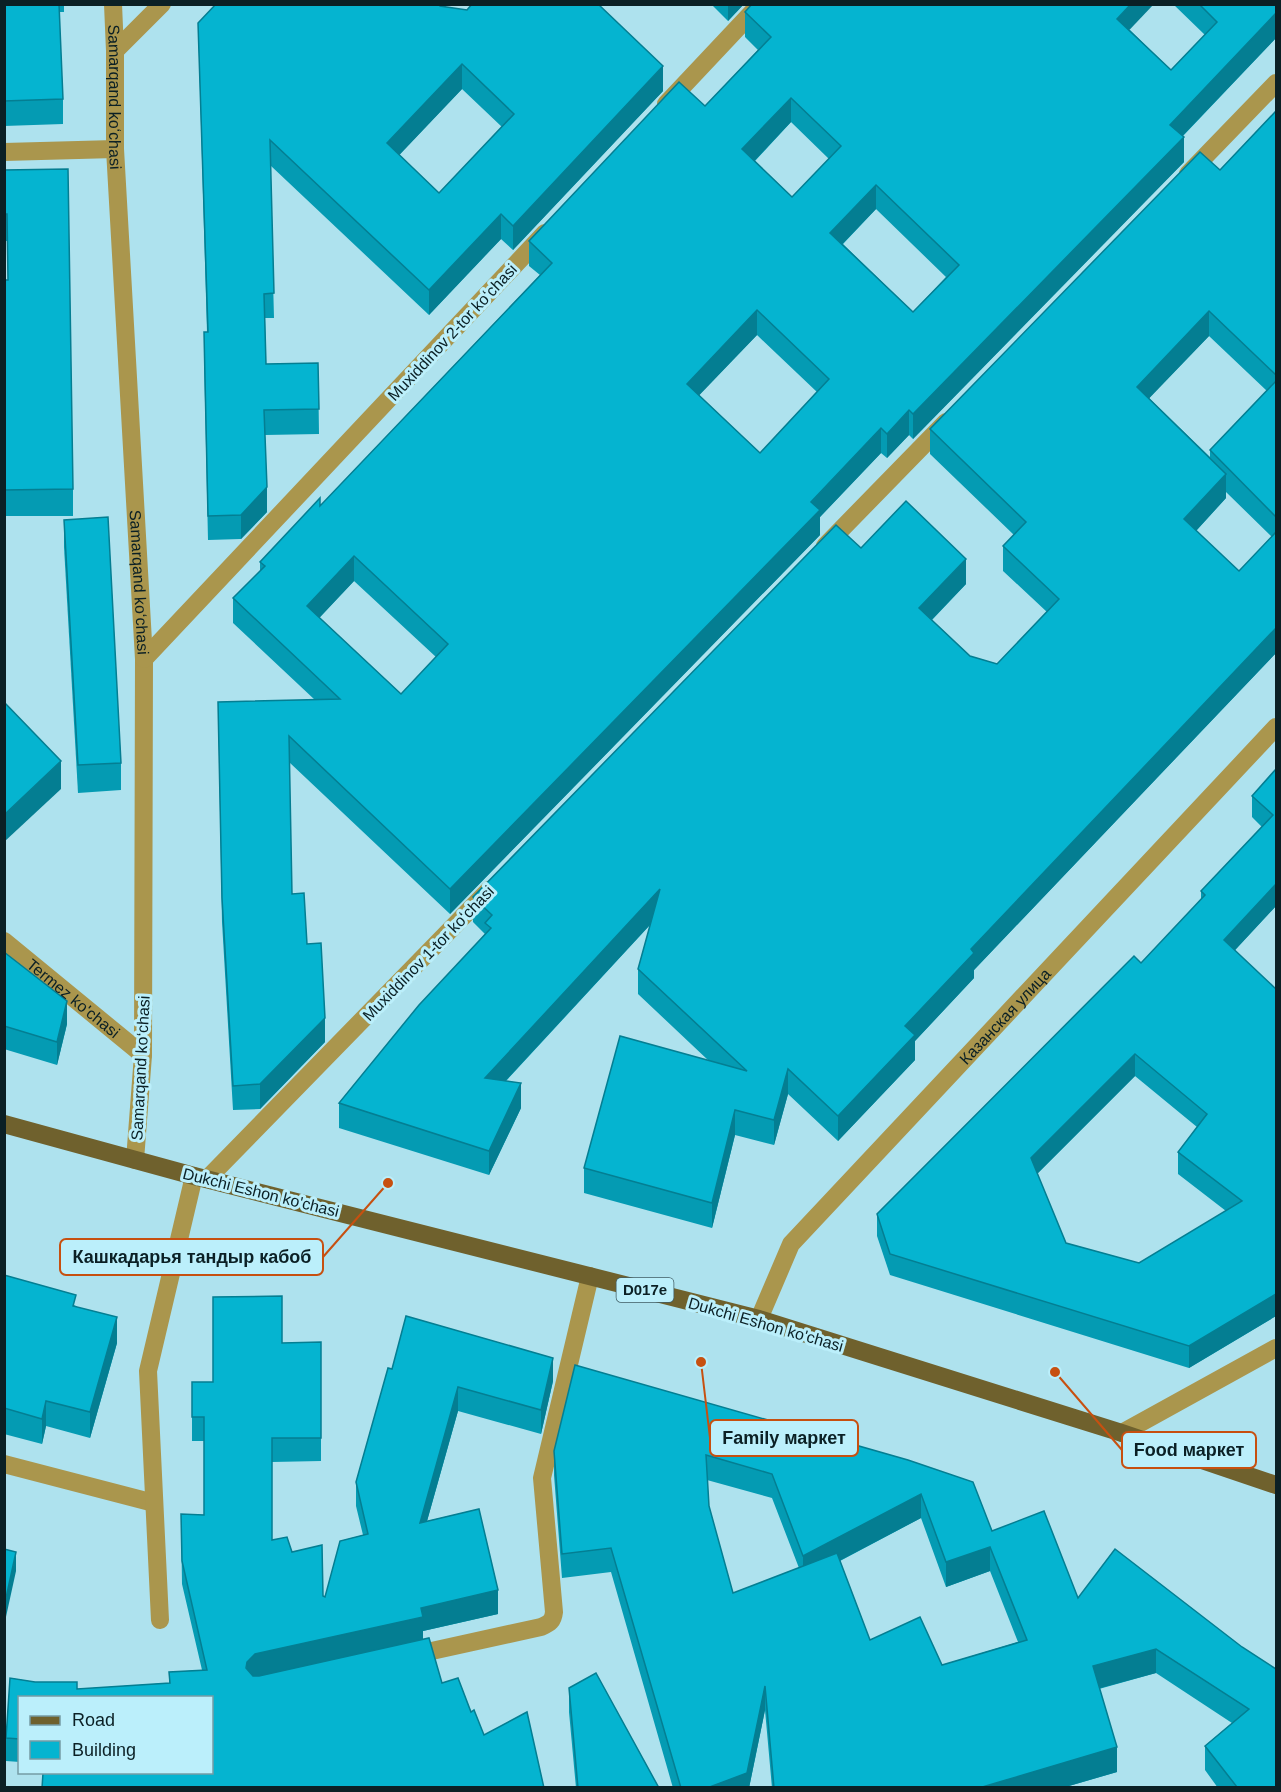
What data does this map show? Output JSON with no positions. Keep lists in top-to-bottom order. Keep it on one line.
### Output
{"streets":{"main road":["Dukchi Eshon ko'chasi","D017e"],"street":["Samarqand ko‘chasi","Muxiddinov 2-tor koʻchasi","Muxiddinov 1-tor koʻchasi","Termez ko'chasi","Казанская улица"]},"crossings":[["Samarqand ko‘chasi","Muxiddinov 2-tor koʻchasi"],["Samarqand ko‘chasi","Termez ko'chasi"],["Samarqand ko‘chasi","Dukchi Eshon ko'chasi"],["Muxiddinov 1-tor koʻchasi","Dukchi Eshon ko'chasi"],["Казанская улица","Dukchi Eshon ko'chasi"]],"places":["Кашкадарья тандыр кабоб","Family маркет","Food маркет"],"legend":["Road","Building"]}
